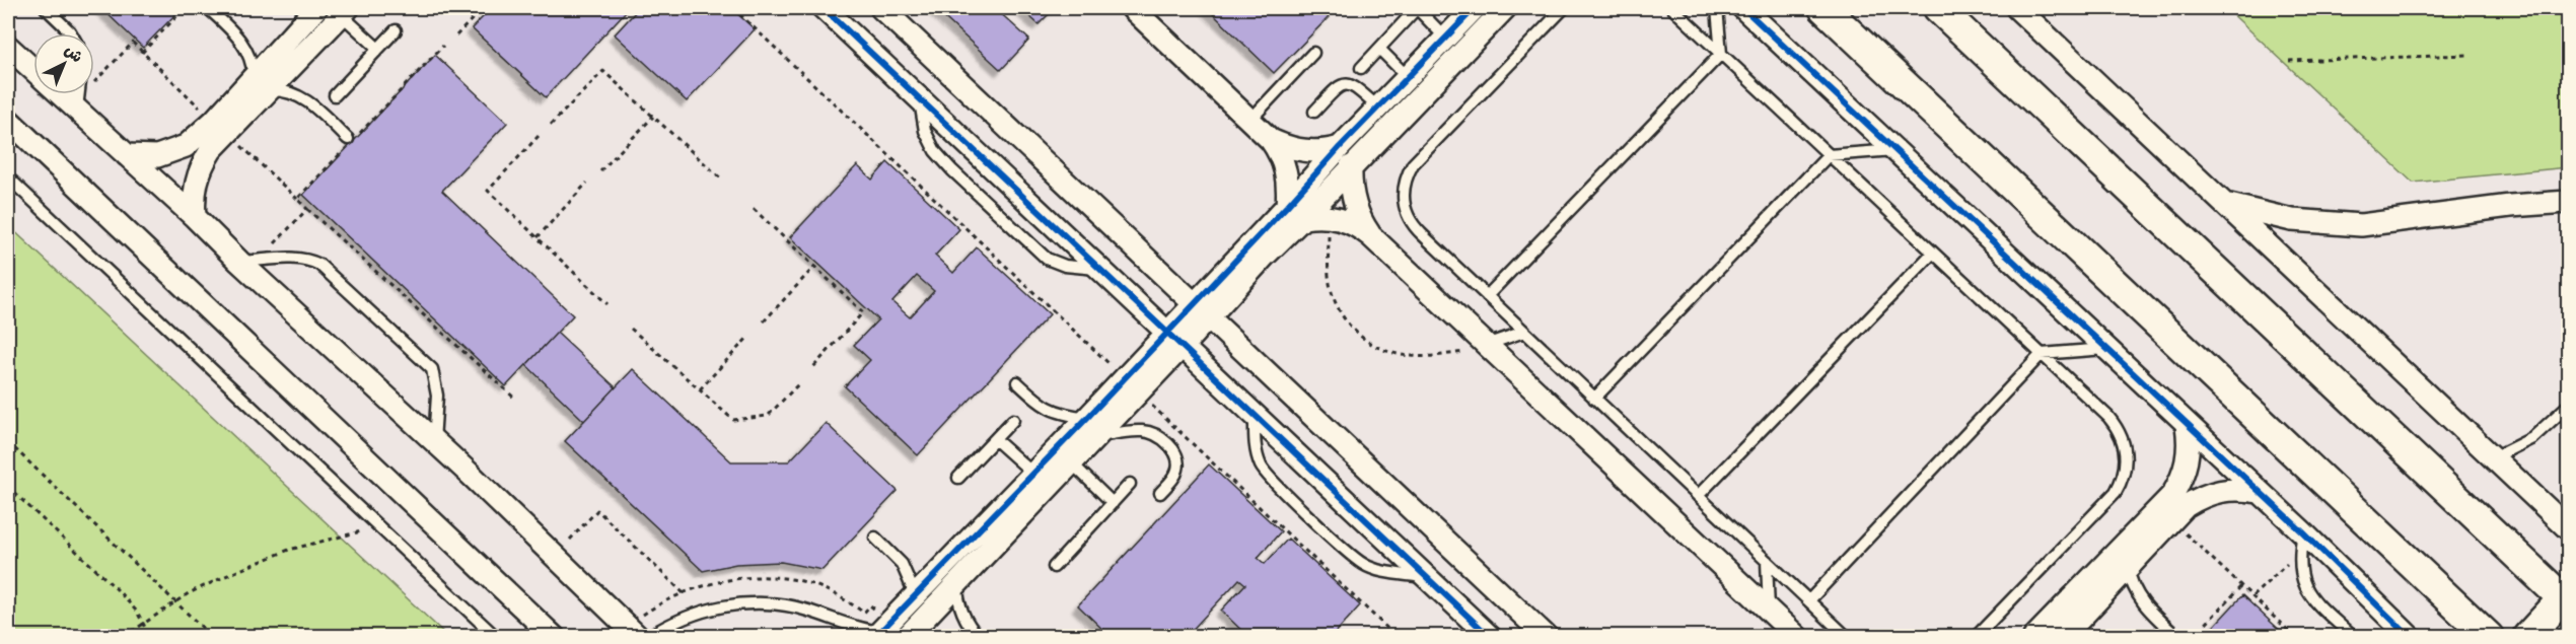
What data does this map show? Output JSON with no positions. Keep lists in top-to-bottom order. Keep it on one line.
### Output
{"north":"top right"}
